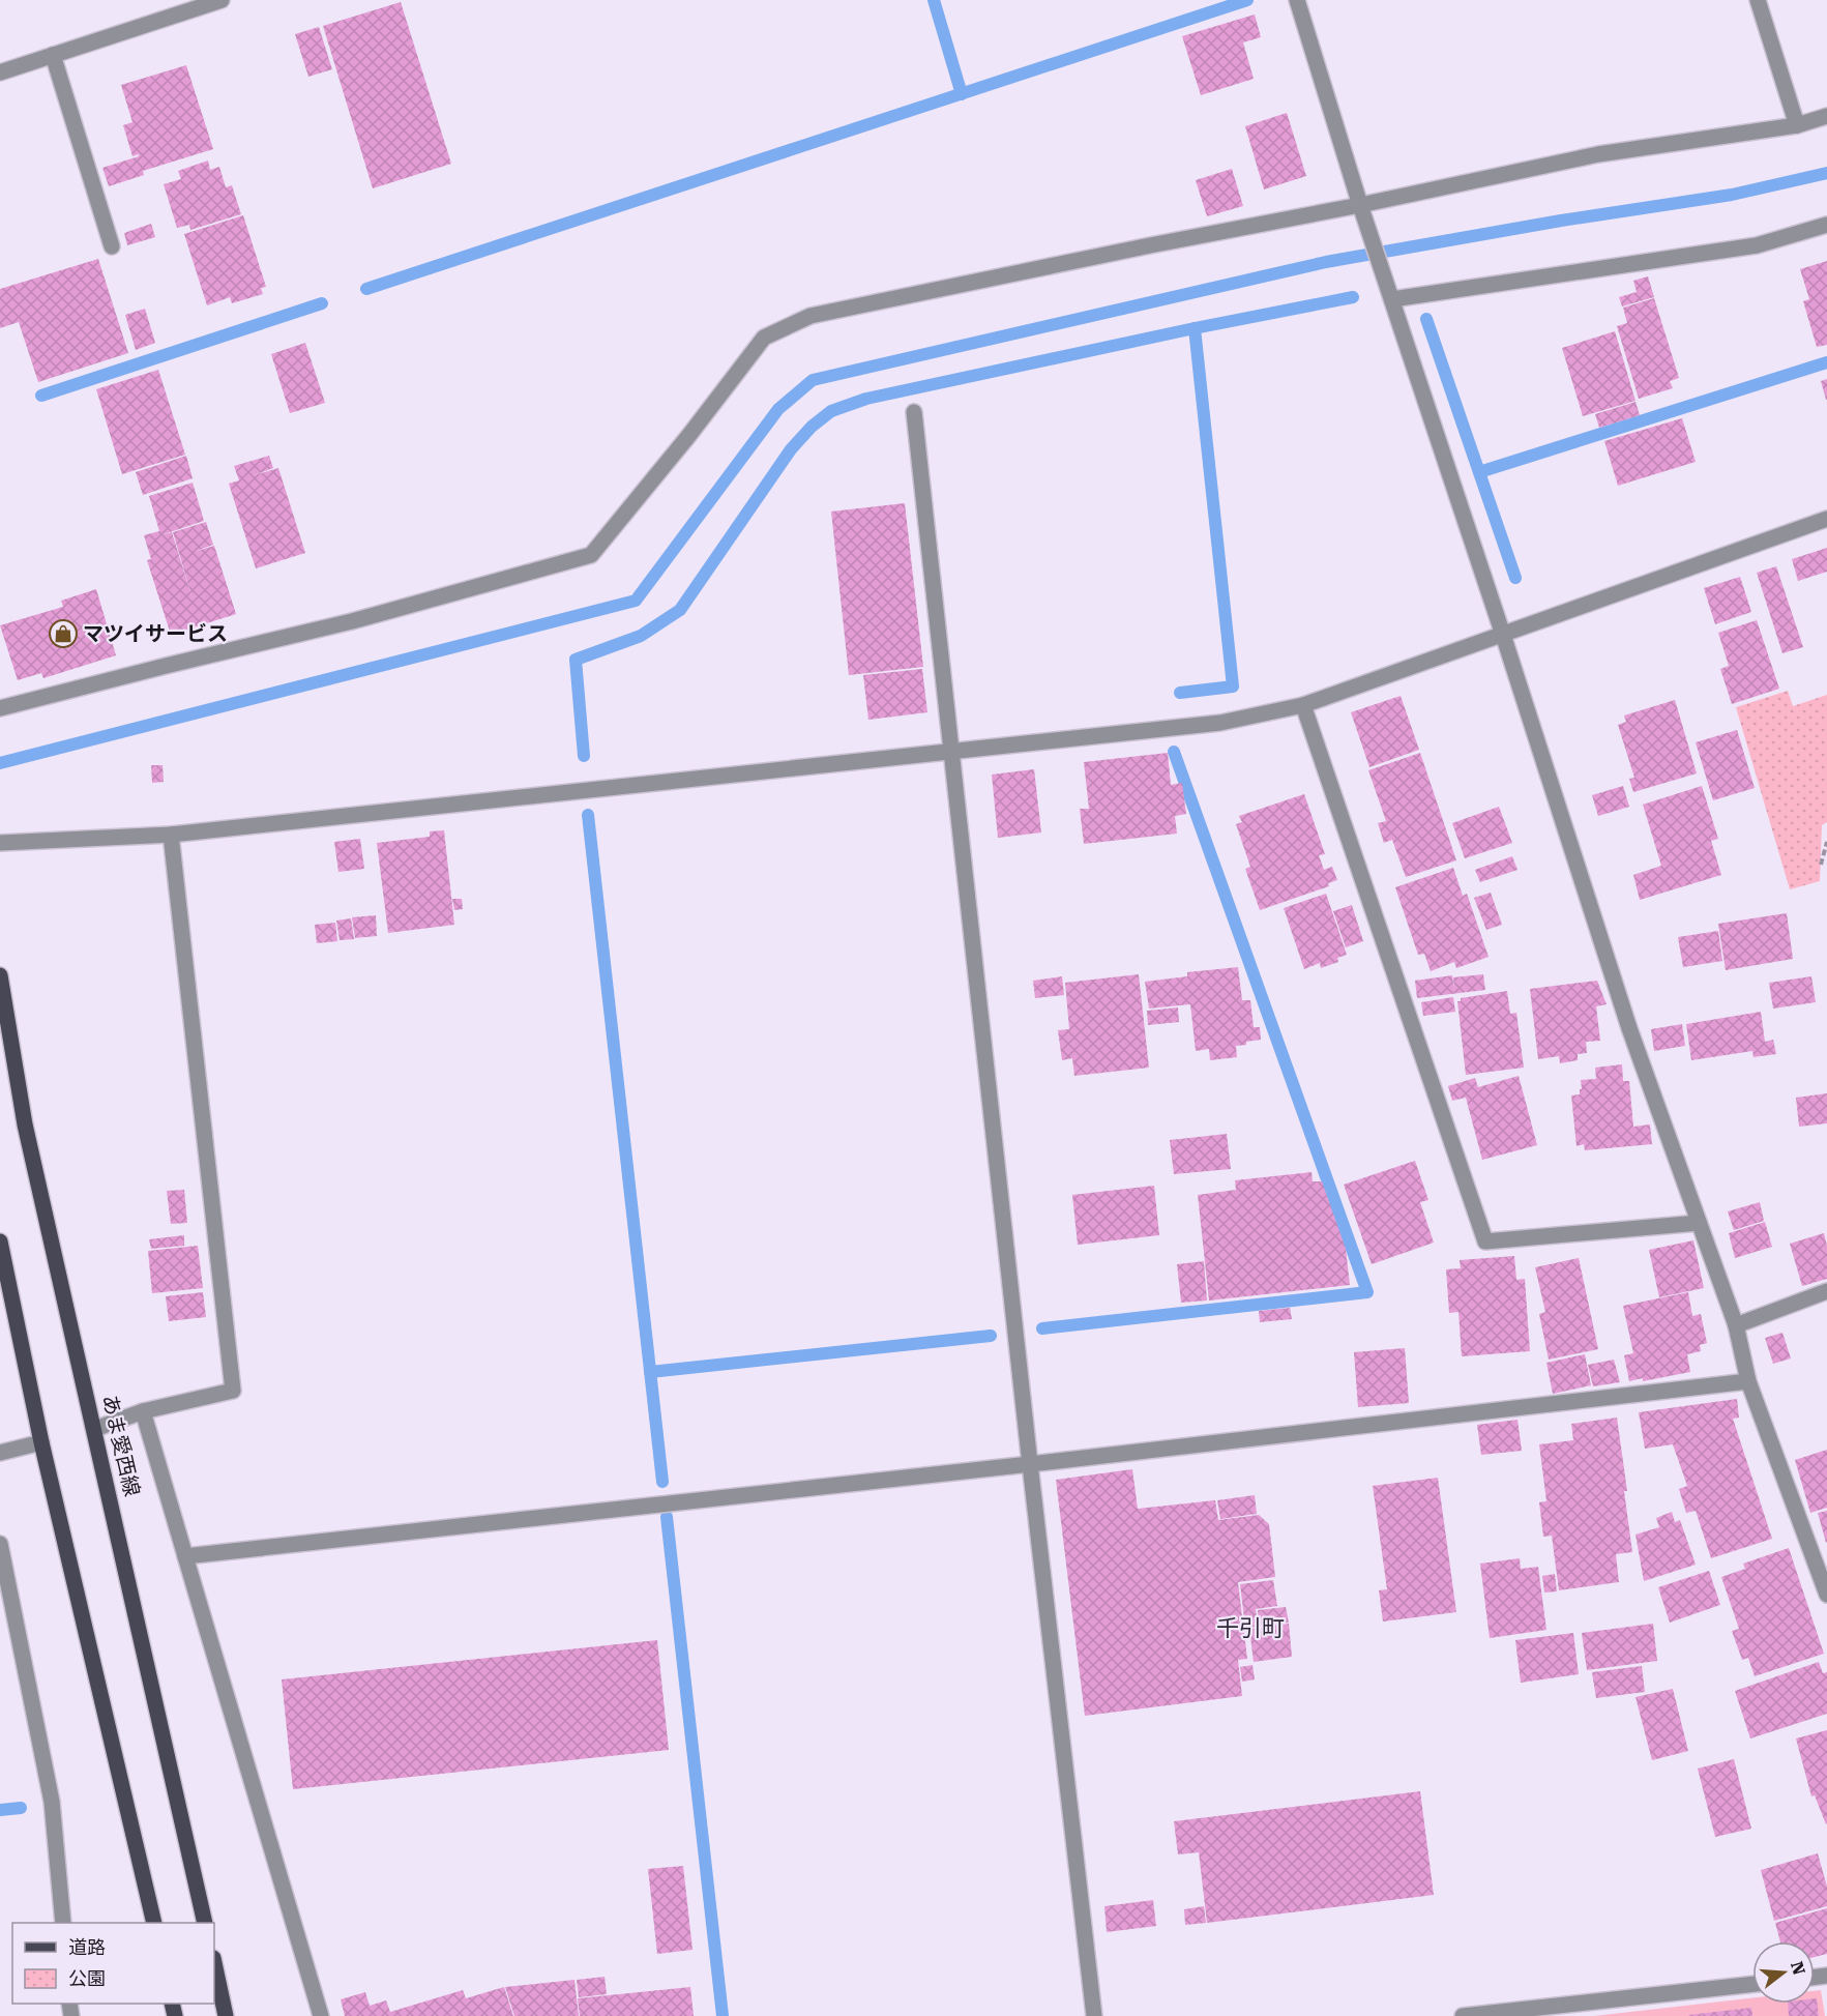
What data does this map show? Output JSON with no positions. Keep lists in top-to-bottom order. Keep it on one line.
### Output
{"streets":{"main road":["あま愛西線"]},"districts":["千引町"],"places":{"shop":["マツイサービス"]},"legend":["道路","公園"],"north":"right"}
